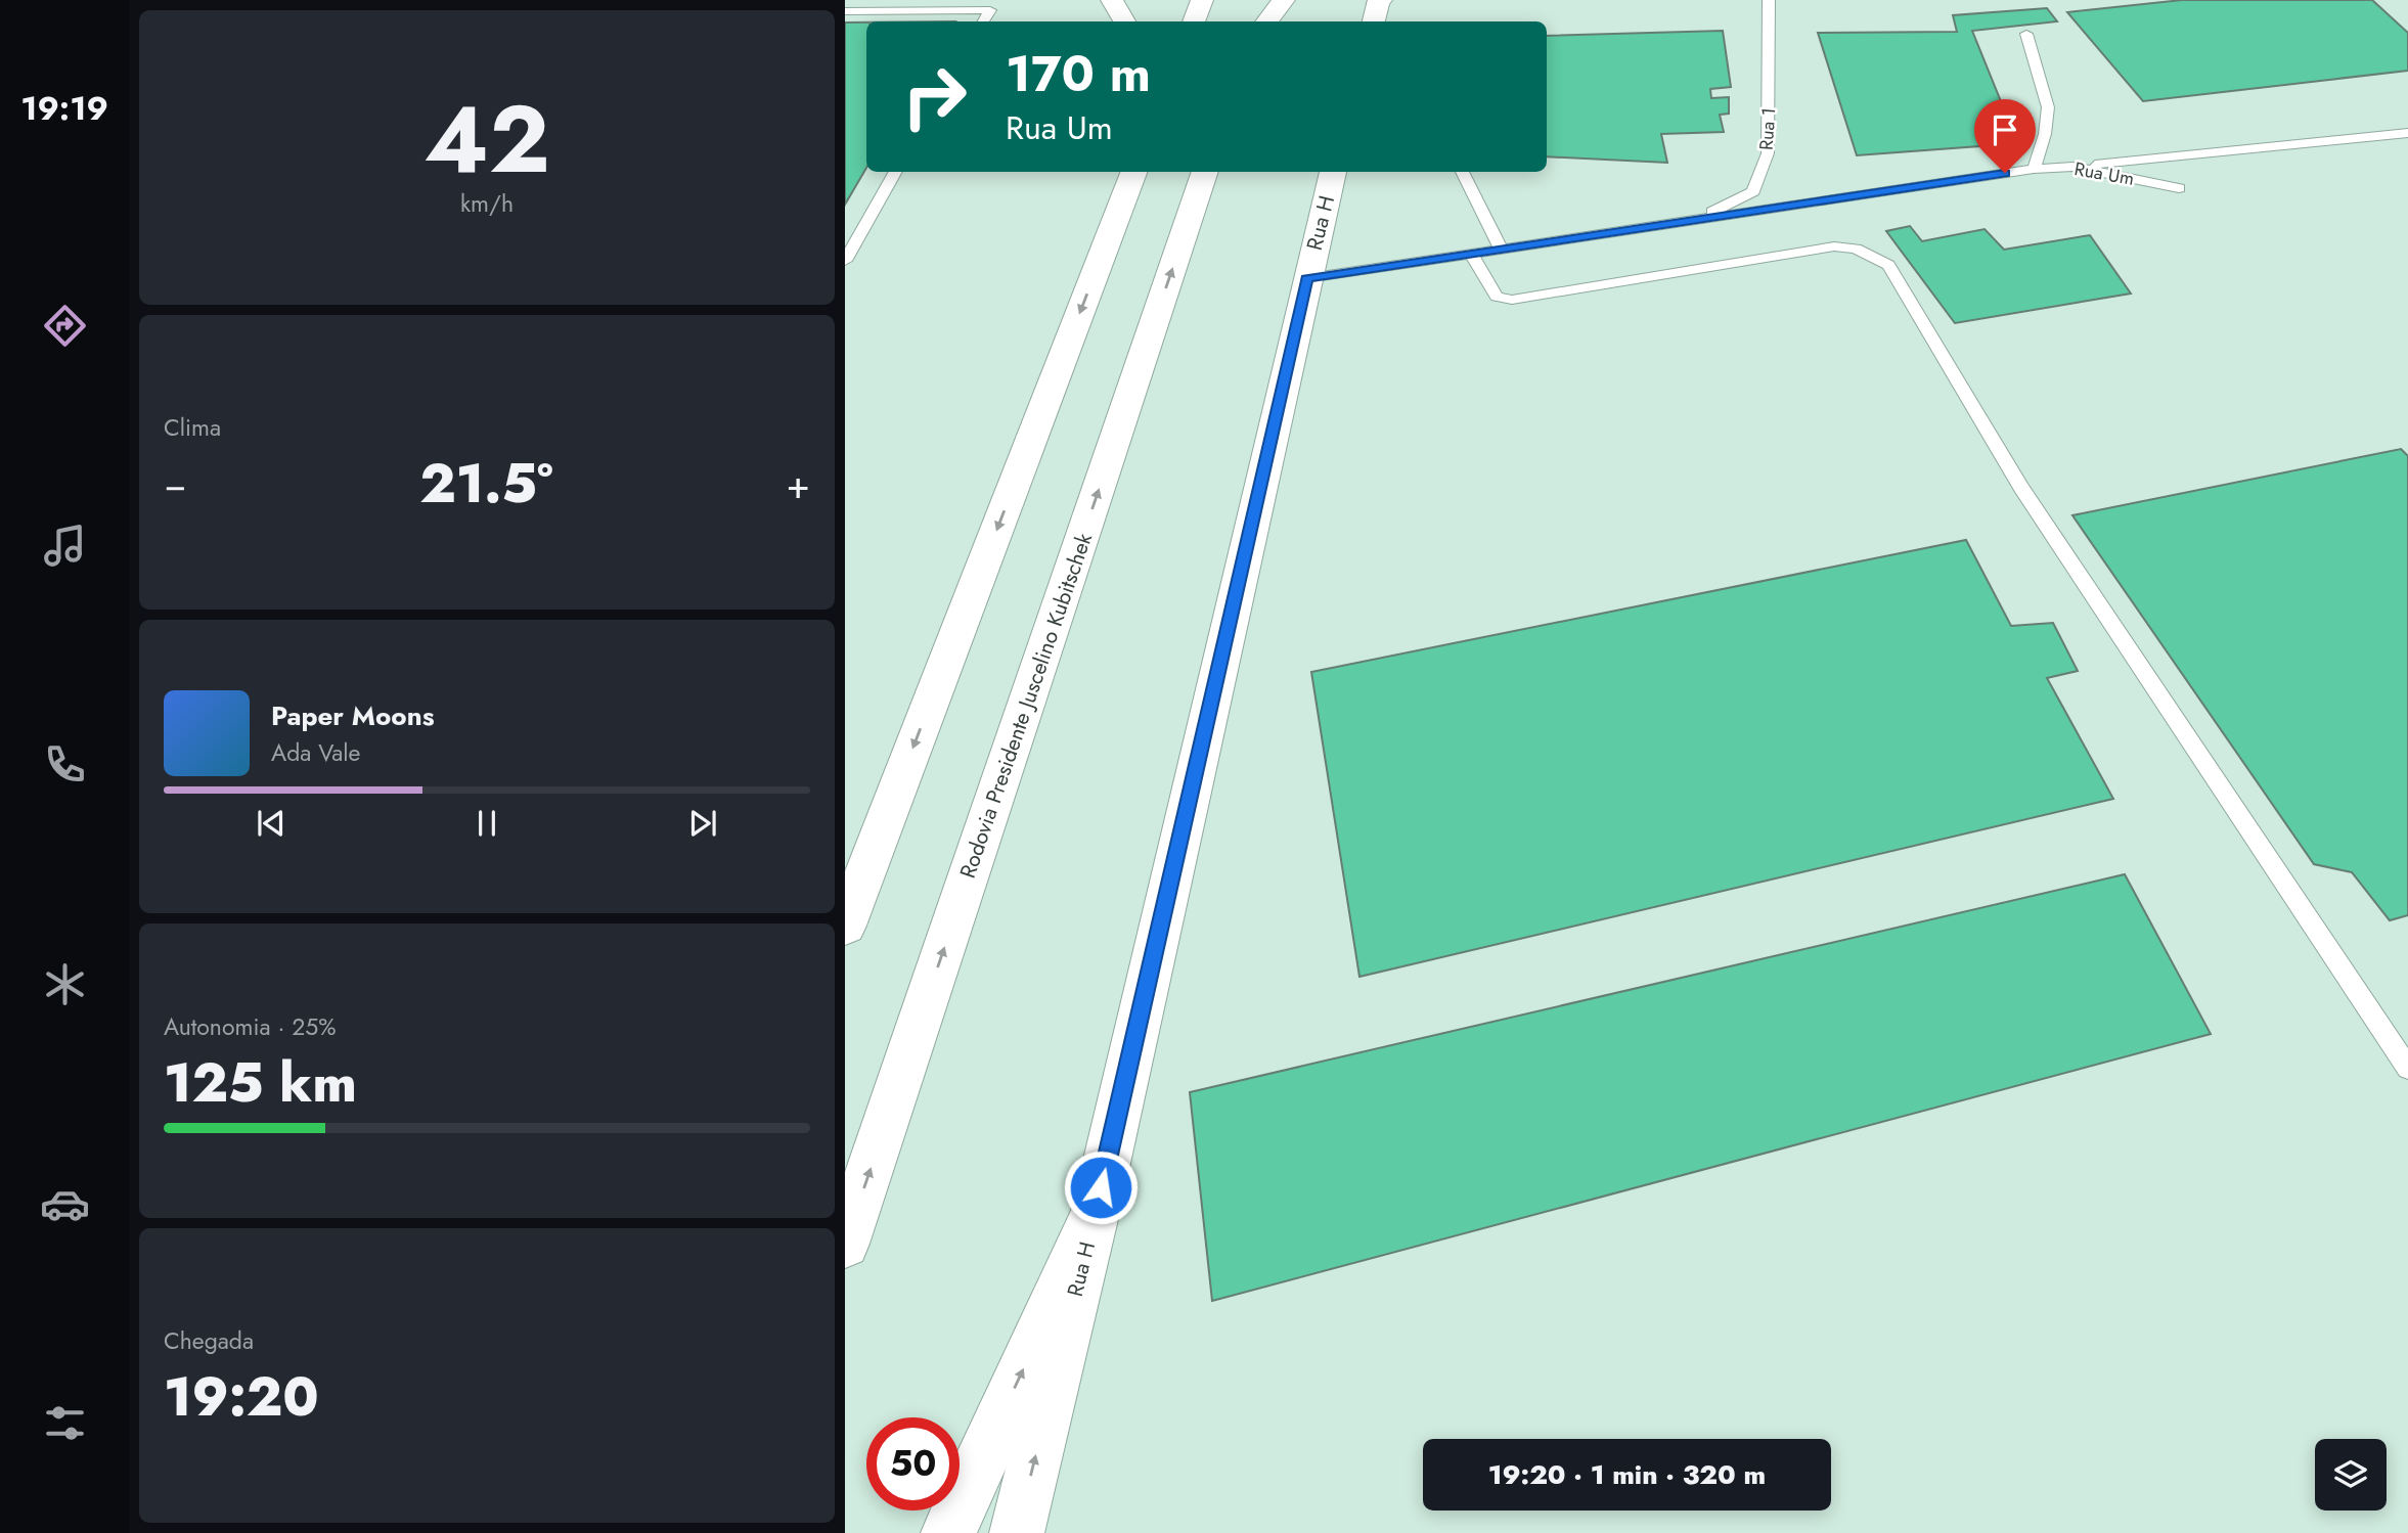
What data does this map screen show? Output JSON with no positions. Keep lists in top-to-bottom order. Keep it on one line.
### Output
{"streets":{"main road":["Rua H","Rodovia Presidente Juscelino Kubitschek"],"lane":["Rua 1","Rua Um"]},"crossings":[["Rua 1","Rua Um"],["Rua Um","Rua H"]],"page":{"tabs":"19:19","tile":[["42","km/h"],"Clima",["Autonomia · 25%","125 km"],["Chegada","19:20"]],"turn":["170 m","Rua Um"],"heat":["−","21.5°","+"],"song":["Paper Moons","Ada Vale"],"limit":"50","trip":"19:20 · 1 min · 320 m"}}
